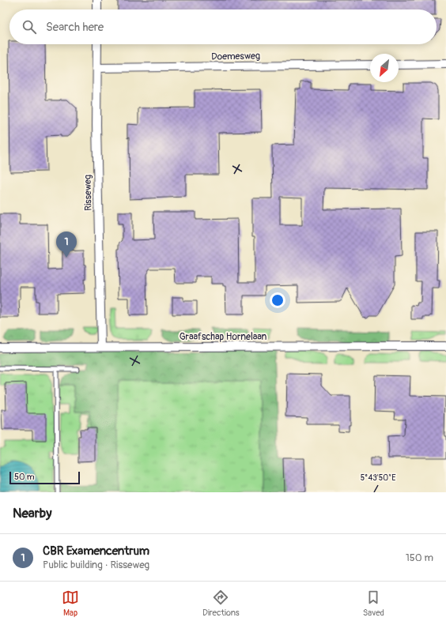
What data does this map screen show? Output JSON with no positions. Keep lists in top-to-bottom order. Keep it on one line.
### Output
{"streets":{"street":["Doemesweg","Risseweg","Graafschap Hornelaan"]},"crossings":[["Doemesweg","Risseweg"],["Risseweg","Graafschap Hornelaan"]],"scale_bar":"50 m","north":"bottom left","page":{"search":"Search here","pins":"1","scale":"50 m","heading":"Nearby","list":[{"mark":"1","name":"CBR Examencentrum","note":"Public building · Risseweg","value":"150 m"}],"nav":["Map","Directions","Saved"]},"coordinates":["5°43'50\"E"]}
